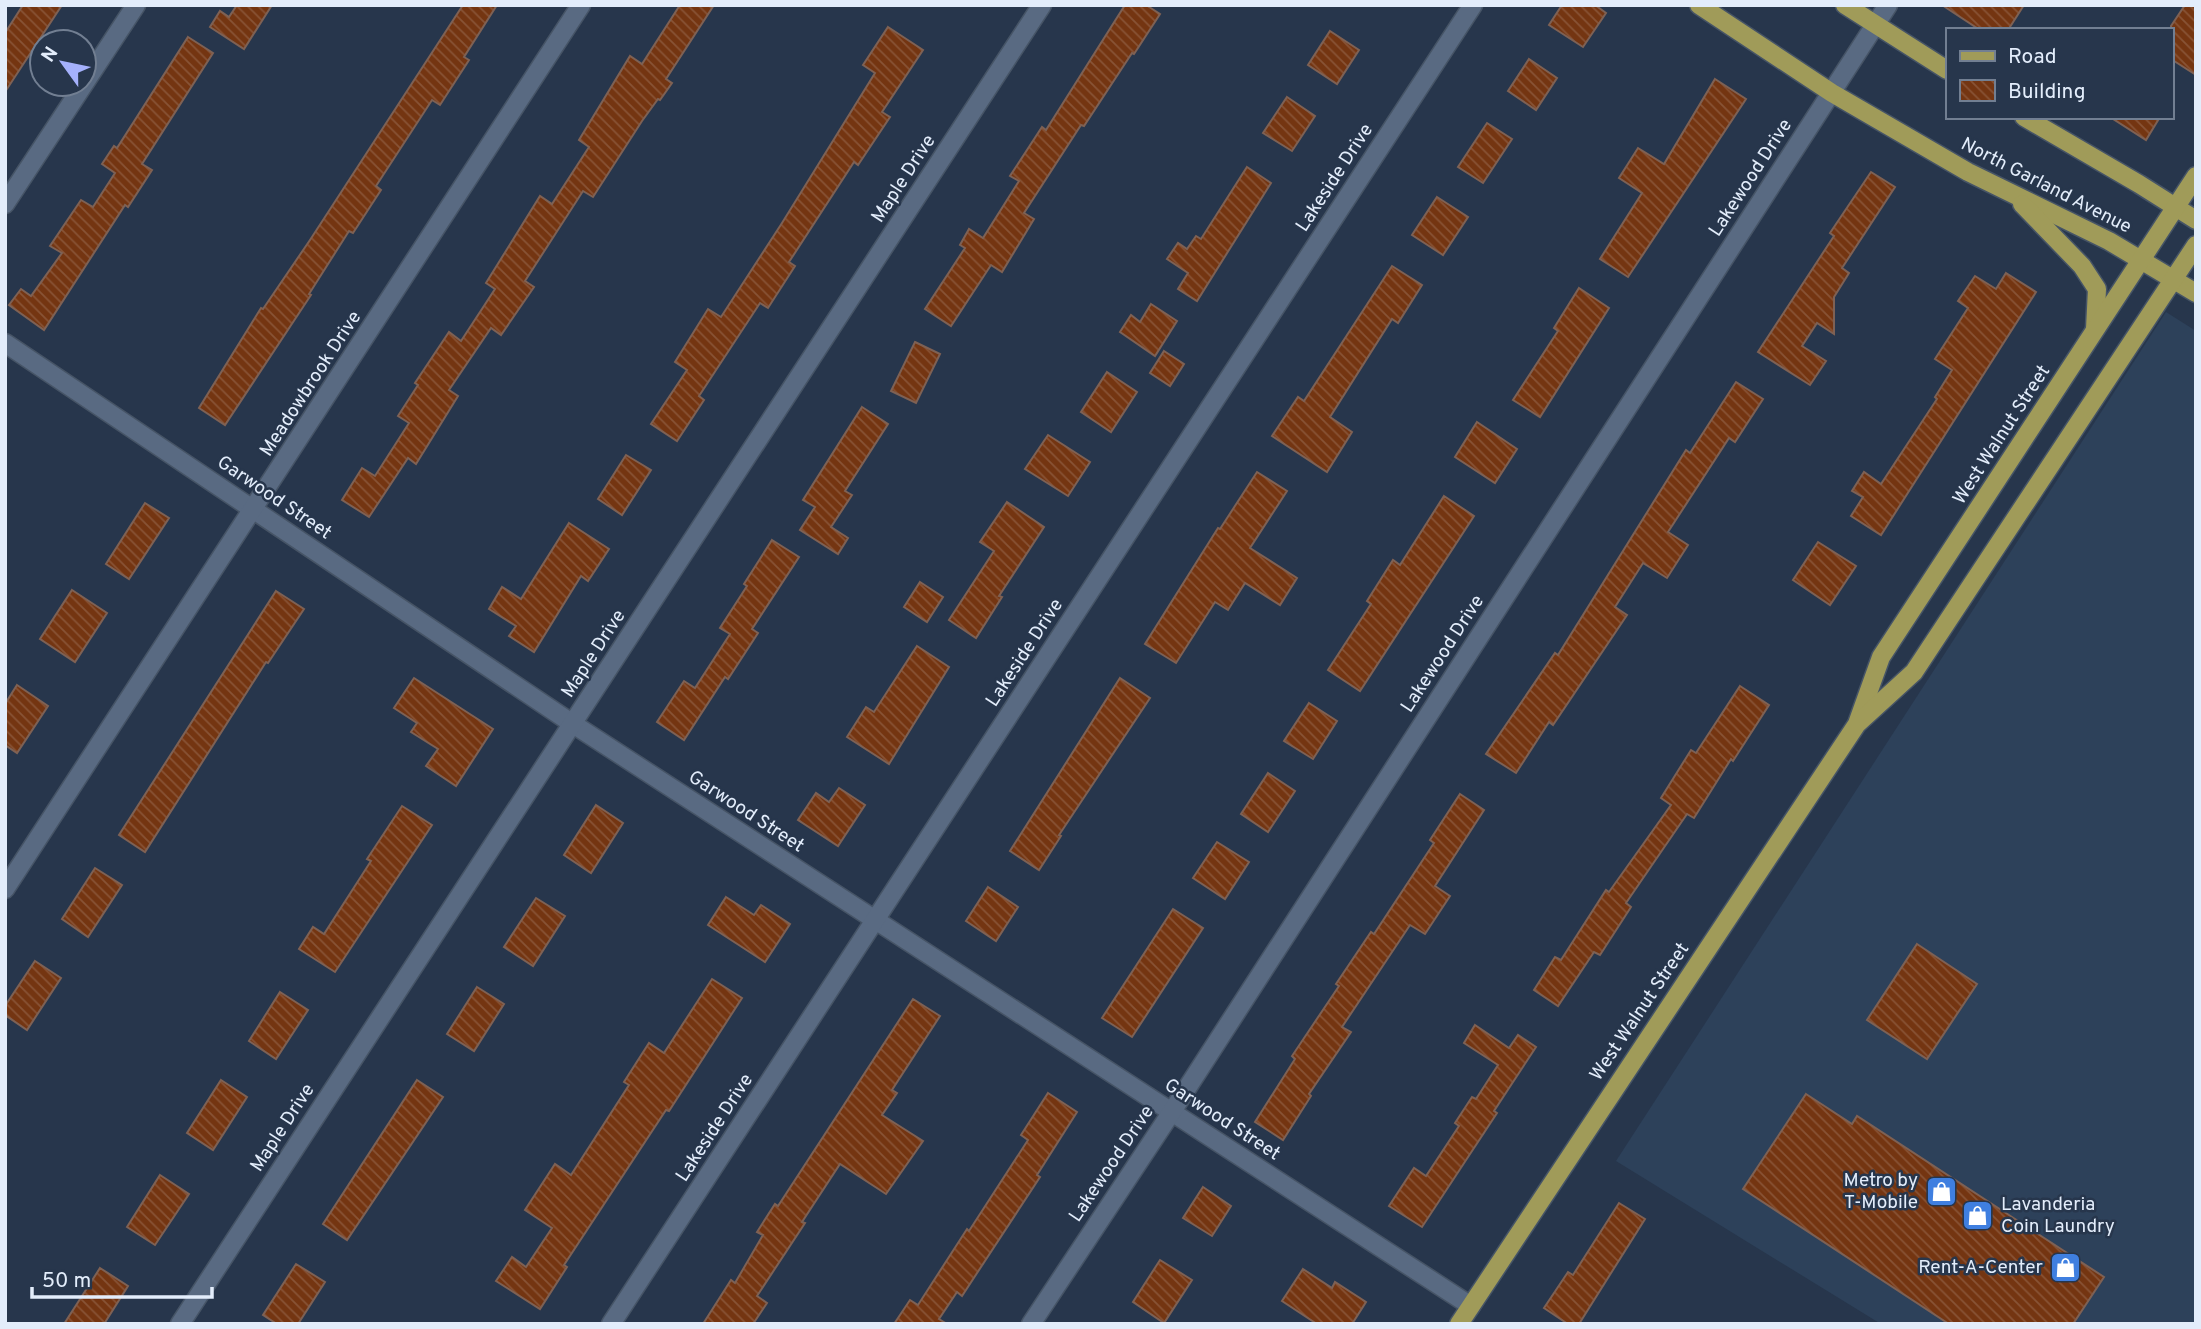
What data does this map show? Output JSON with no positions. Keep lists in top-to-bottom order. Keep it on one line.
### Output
{"streets":{"main road":["North Garland Avenue","West Walnut Street"],"street":["Lakeside Drive","Lakewood Drive","Maple Drive","Meadowbrook Drive","Garwood Street"]},"crossings":[["Lakeside Drive","Garwood Street"],["Lakewood Drive","North Garland Avenue"],["Lakewood Drive","Garwood Street"],["Maple Drive","Garwood Street"],["North Garland Avenue","West Walnut Street"],["Meadowbrook Drive","Garwood Street"],["West Walnut Street","Garwood Street"]],"places":{"shop":["Metro by T-Mobile","Lavanderia Coin Laundry","Rent-A-Center"]},"legend":["Road","Building"],"scale_bar":"50 m","north":"top left"}
